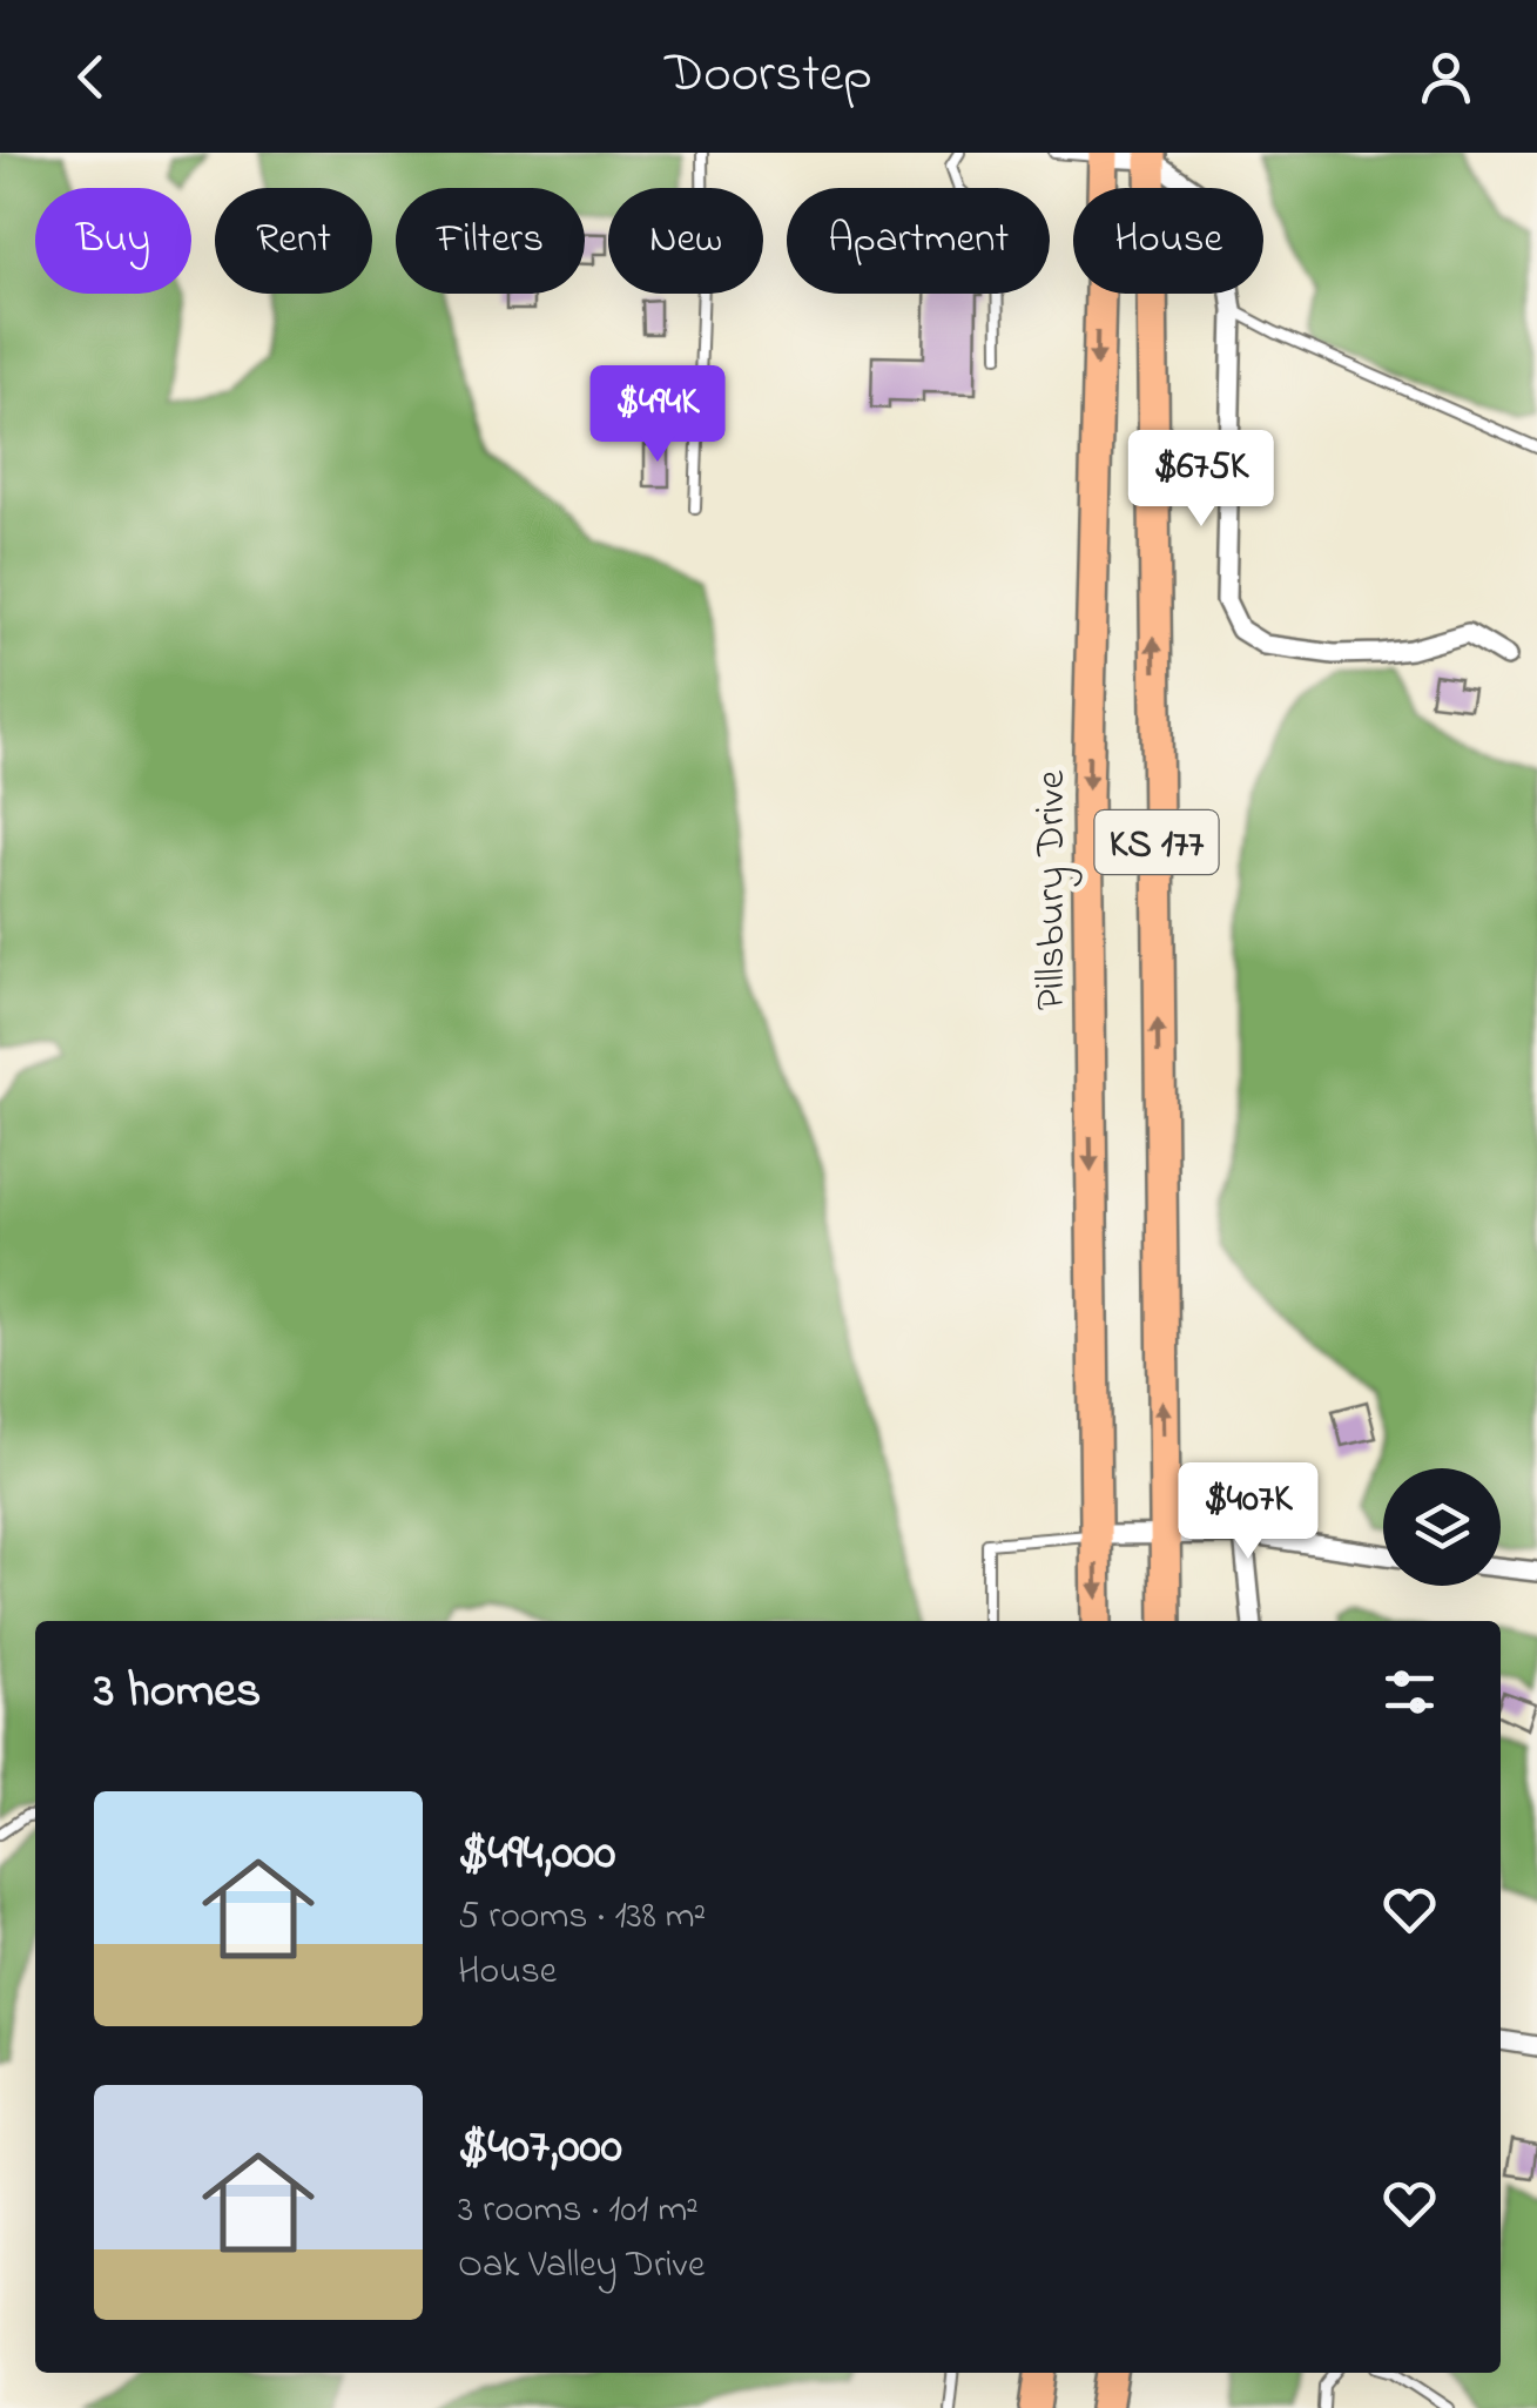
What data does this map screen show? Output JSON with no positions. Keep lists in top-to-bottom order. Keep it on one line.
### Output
{"streets":{"highway":["KS 177","Pillsbury Drive"]},"page":{"header":"Doorstep","chip":["Buy","Rent","Filters","New","Apartment","House"],"price":["$494K","$675K","$407K"],"heading":"3 homes","list":[{"name":"$494,000","note":"5 rooms · 138 m² · House"},{"name":"$407,000","note":"3 rooms · 101 m² · Oak Valley Drive"}]}}
